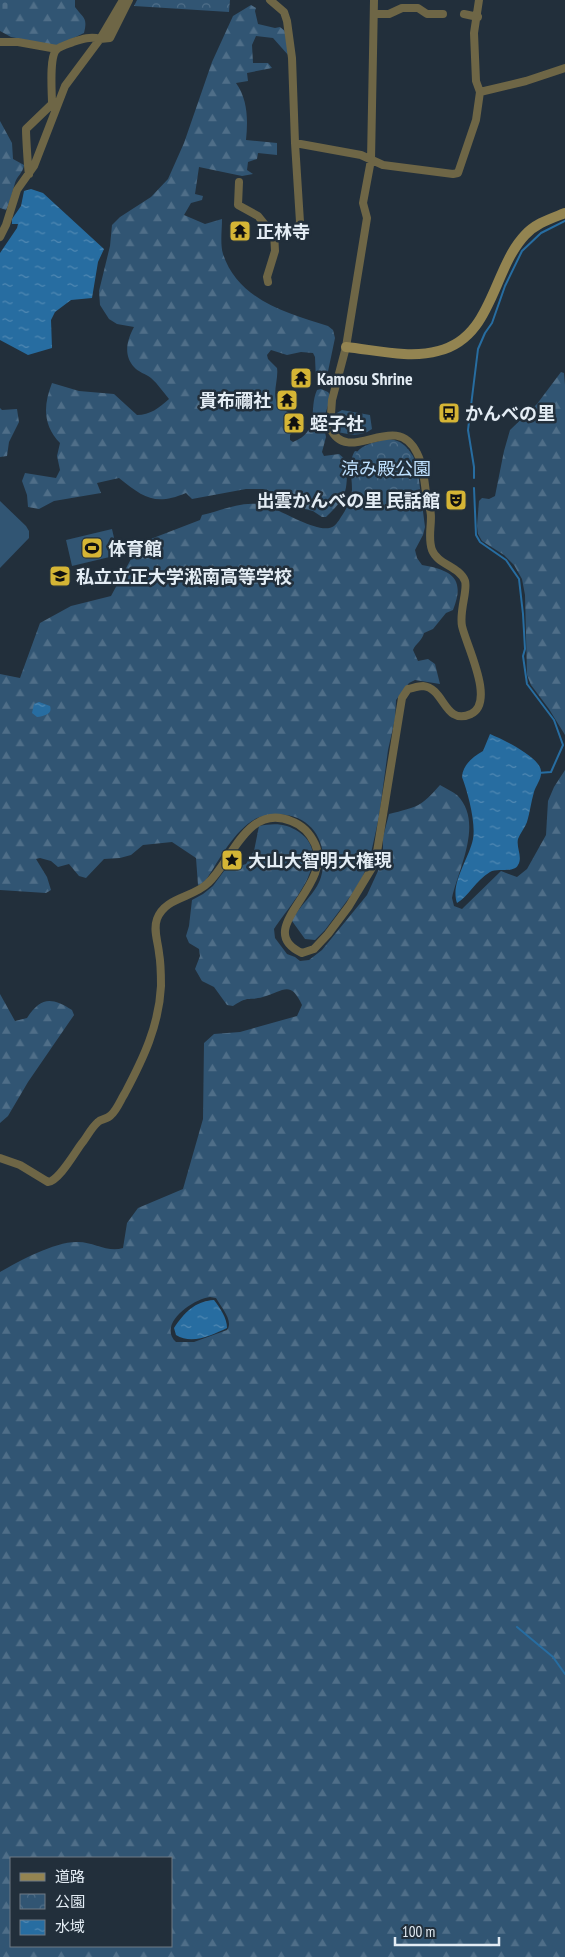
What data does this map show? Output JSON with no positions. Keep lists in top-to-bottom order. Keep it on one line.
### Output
{"parks":["涼み殿公園"],"places":{"temple":["正林寺","Kamosu Shrine","貴布禰社","蛭子社"],"bus stop":["かんべの里"],"theatre":["出雲かんべの里 民話館"],"sports":["体育館"],"school or university":["私立立正大学淞南高等学校"],"place":["大山大智明大権現"]},"legend":["道路","公園","水域"],"scale_bar":"100 m"}
